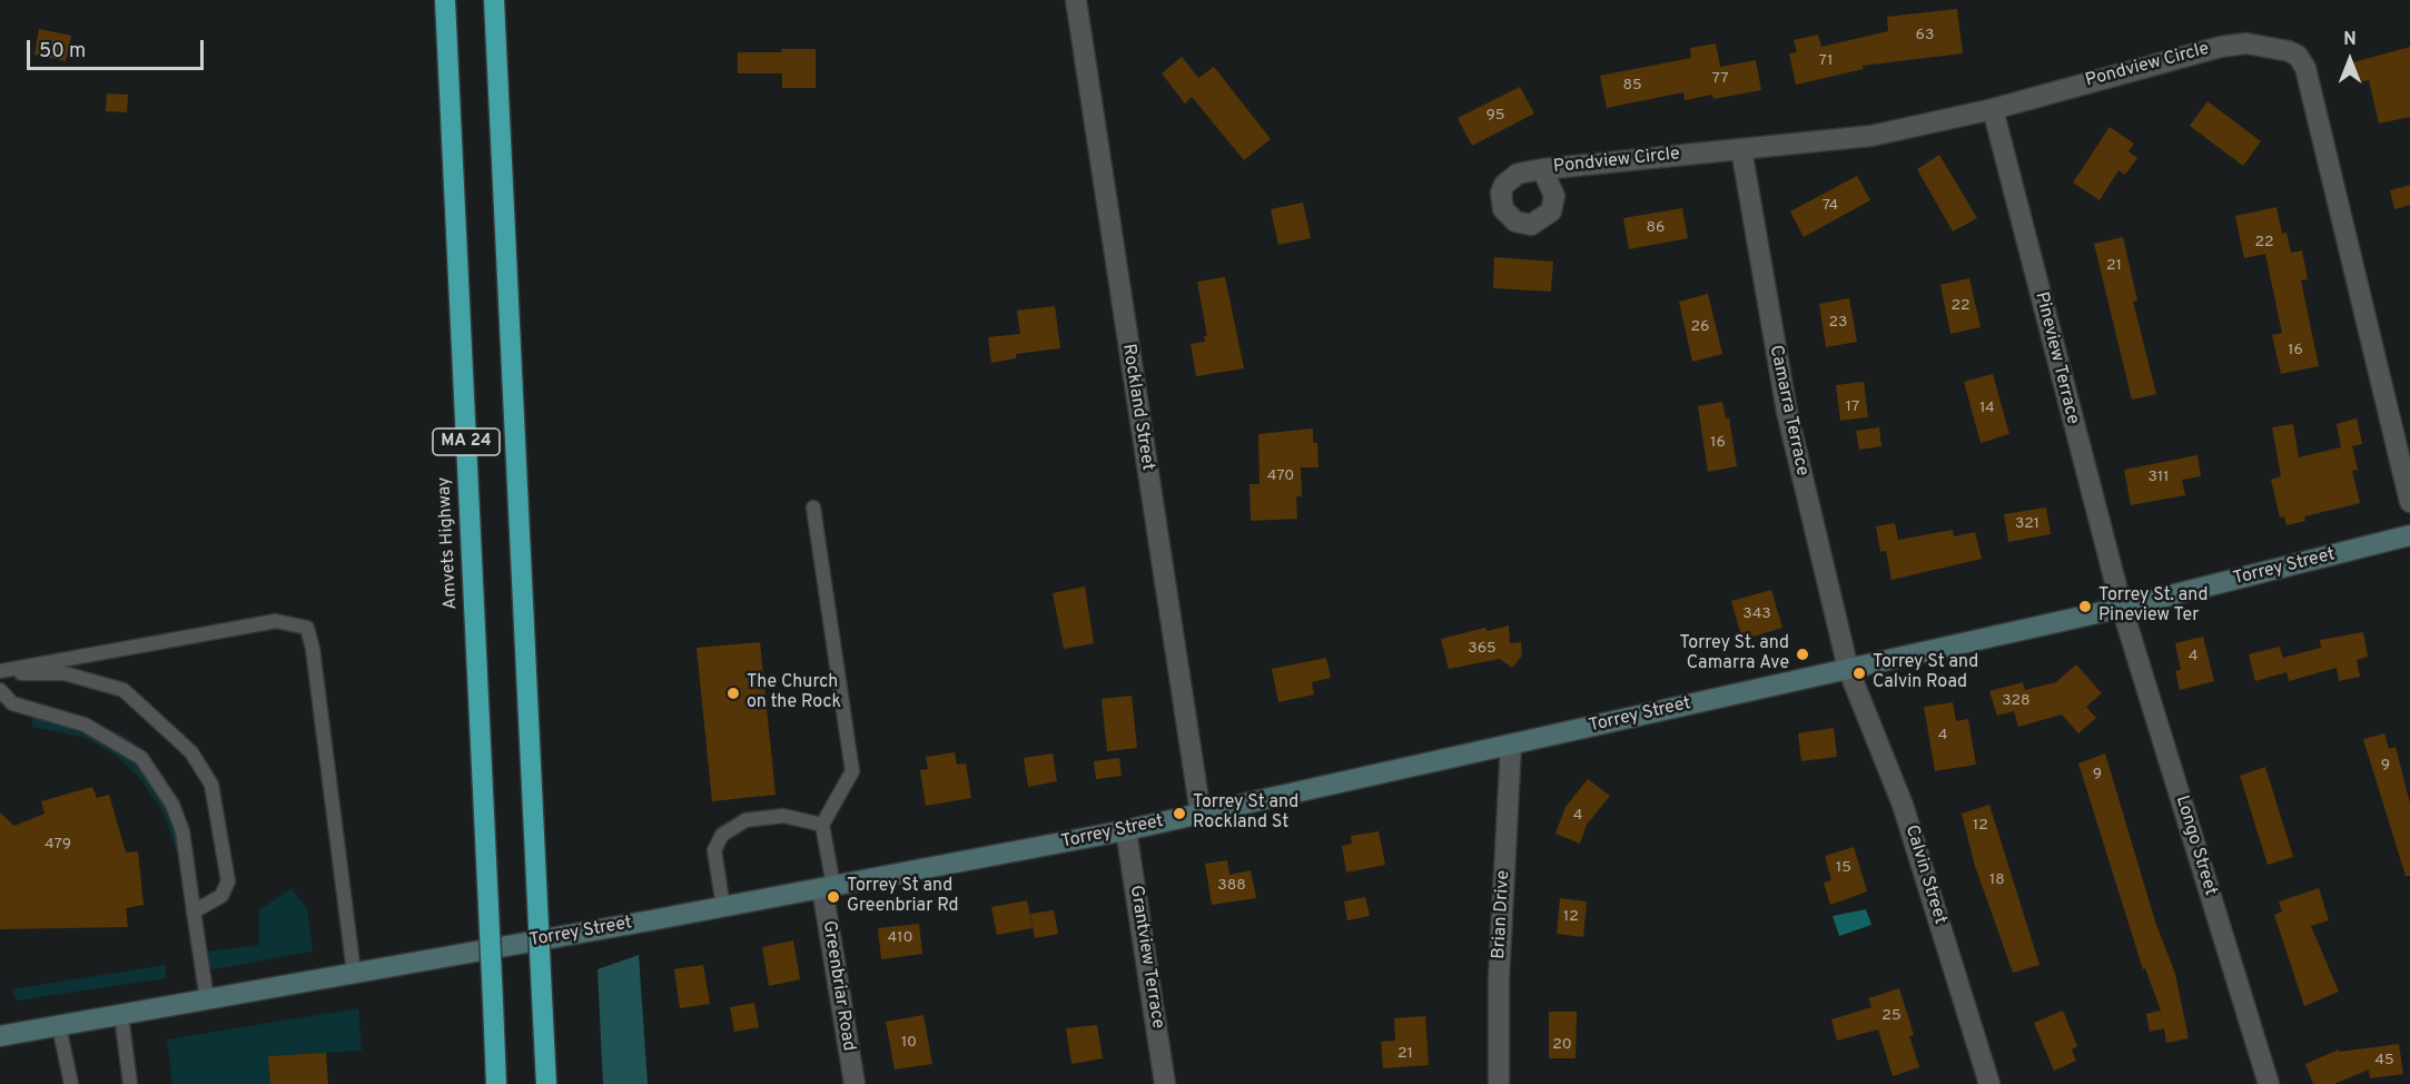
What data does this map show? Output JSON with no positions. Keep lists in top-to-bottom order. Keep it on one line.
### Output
{"streets":{"highway":["MA 24","Amvets Highway"],"main road":["Torrey Street"],"street":["Pondview Circle","Pineview Terrace","Rockland Street","Camarra Terrace","Longo Street","Calvin Street","Brian Drive","Grantview Terrace","Greenbriar Road"]},"crossings":[["Pondview Circle","Pineview Terrace"],["Pondview Circle","Camarra Terrace"],["Pineview Terrace","Torrey Street"],["Pineview Terrace","Longo Street"],["Rockland Street","Torrey Street"],["Camarra Terrace","Torrey Street"],["Camarra Terrace","Calvin Street"],["Torrey Street","Longo Street"],["Torrey Street","Calvin Street"],["Torrey Street","Brian Drive"],["Torrey Street","Grantview Terrace"],["Torrey Street","Greenbriar Road"]],"places":["Torrey St. and Pineview Ter","Torrey St. and Camarra Ave","Torrey St and Calvin Road","The Church on the Rock","Torrey St and Rockland St","Torrey St and Greenbriar Rd"],"house_numbers":["63","71","77","85","95","74","86","22","21","22","23","26","16","17","14","16","470","311","321","343","365","4","328","4","9","9","4","12","479","15","18","388","12","410","25","10","20","21","45"],"scale_bar":"50 m","north":"top"}
